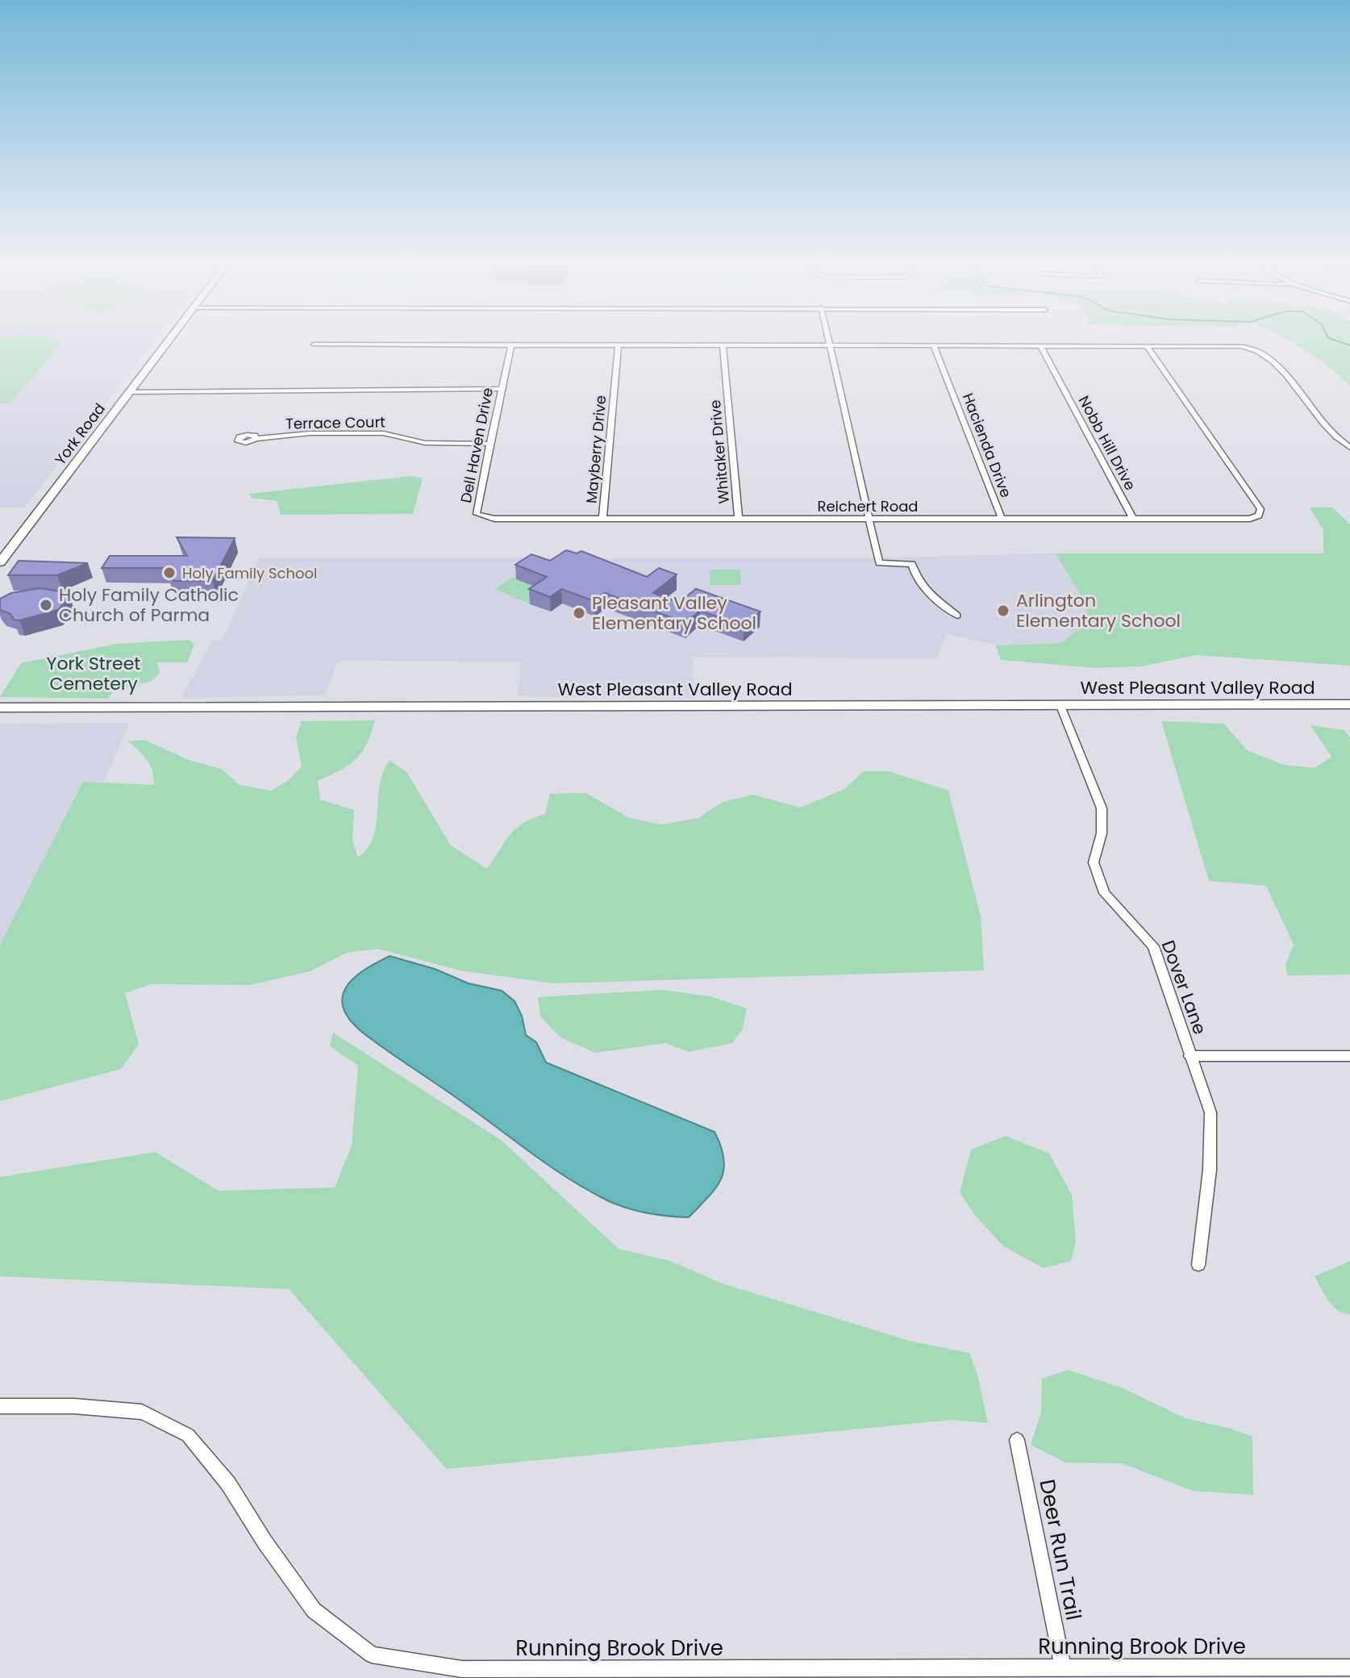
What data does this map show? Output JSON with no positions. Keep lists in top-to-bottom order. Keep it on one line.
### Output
{"streets":{"main road":["York Road","West Pleasant Valley Road"],"street":["Terrace Court","Nobb Hill Drive","Dell Haven Drive","Hacienda Drive","Mayberry Drive","Whitaker Drive","Reichert Road","Dover Lane","Deer Run Trail","Running Brook Drive"]},"crossings":[["Terrace Court","Dell Haven Drive"],["Nobb Hill Drive","Reichert Road"],["Dell Haven Drive","Reichert Road"],["Hacienda Drive","Reichert Road"],["Mayberry Drive","Reichert Road"],["Whitaker Drive","Reichert Road"],["West Pleasant Valley Road","Dover Lane"],["Deer Run Trail","Running Brook Drive"]],"parks":["York Street Cemetery"],"places":["Holy Family School","Holy Family Catholic Church of Parma","Arlington Elementary School","Pleasant Valley Elementary School"]}
